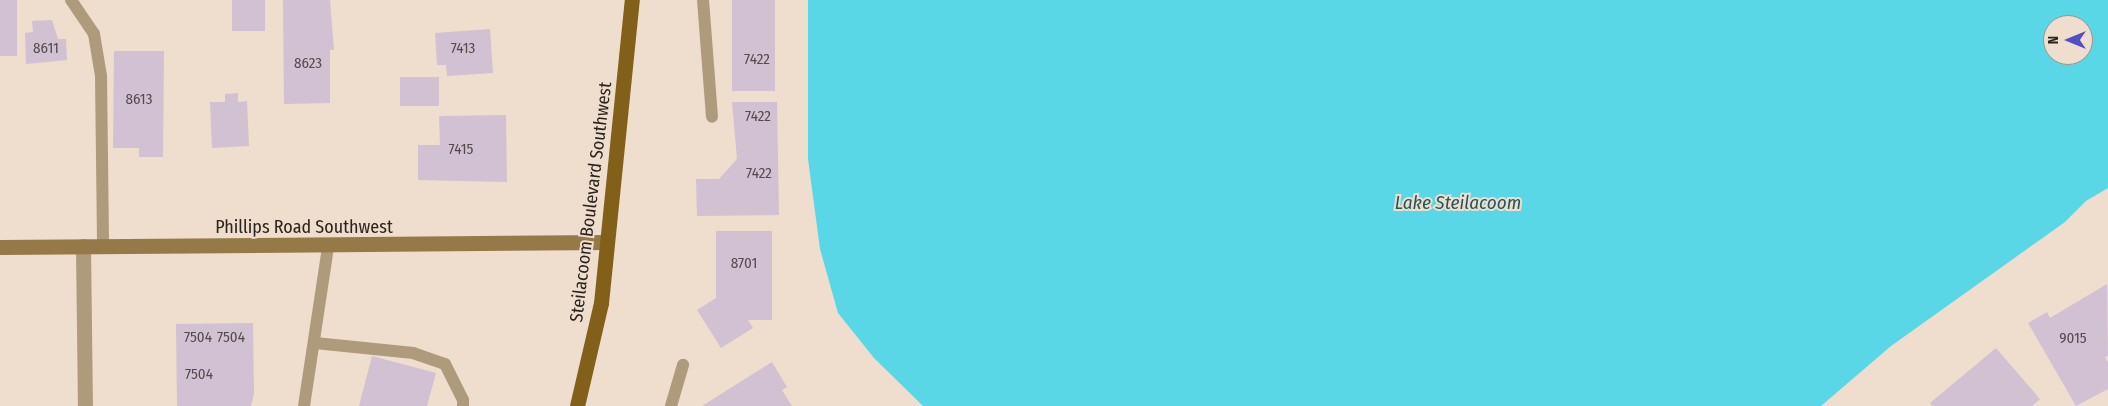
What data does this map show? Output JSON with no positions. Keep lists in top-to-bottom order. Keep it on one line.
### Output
{"streets":{"main road":["Steilacoom Boulevard Southwest"],"street":["Phillips Road Southwest"]},"crossings":[["Steilacoom Boulevard Southwest","Phillips Road Southwest"]],"water":["Lake Steilacoom"],"house_numbers":["8611","7413","7422","8623","8613","7422","7415","7422","8701","7504","7504","9015","7504"],"north":"left"}
